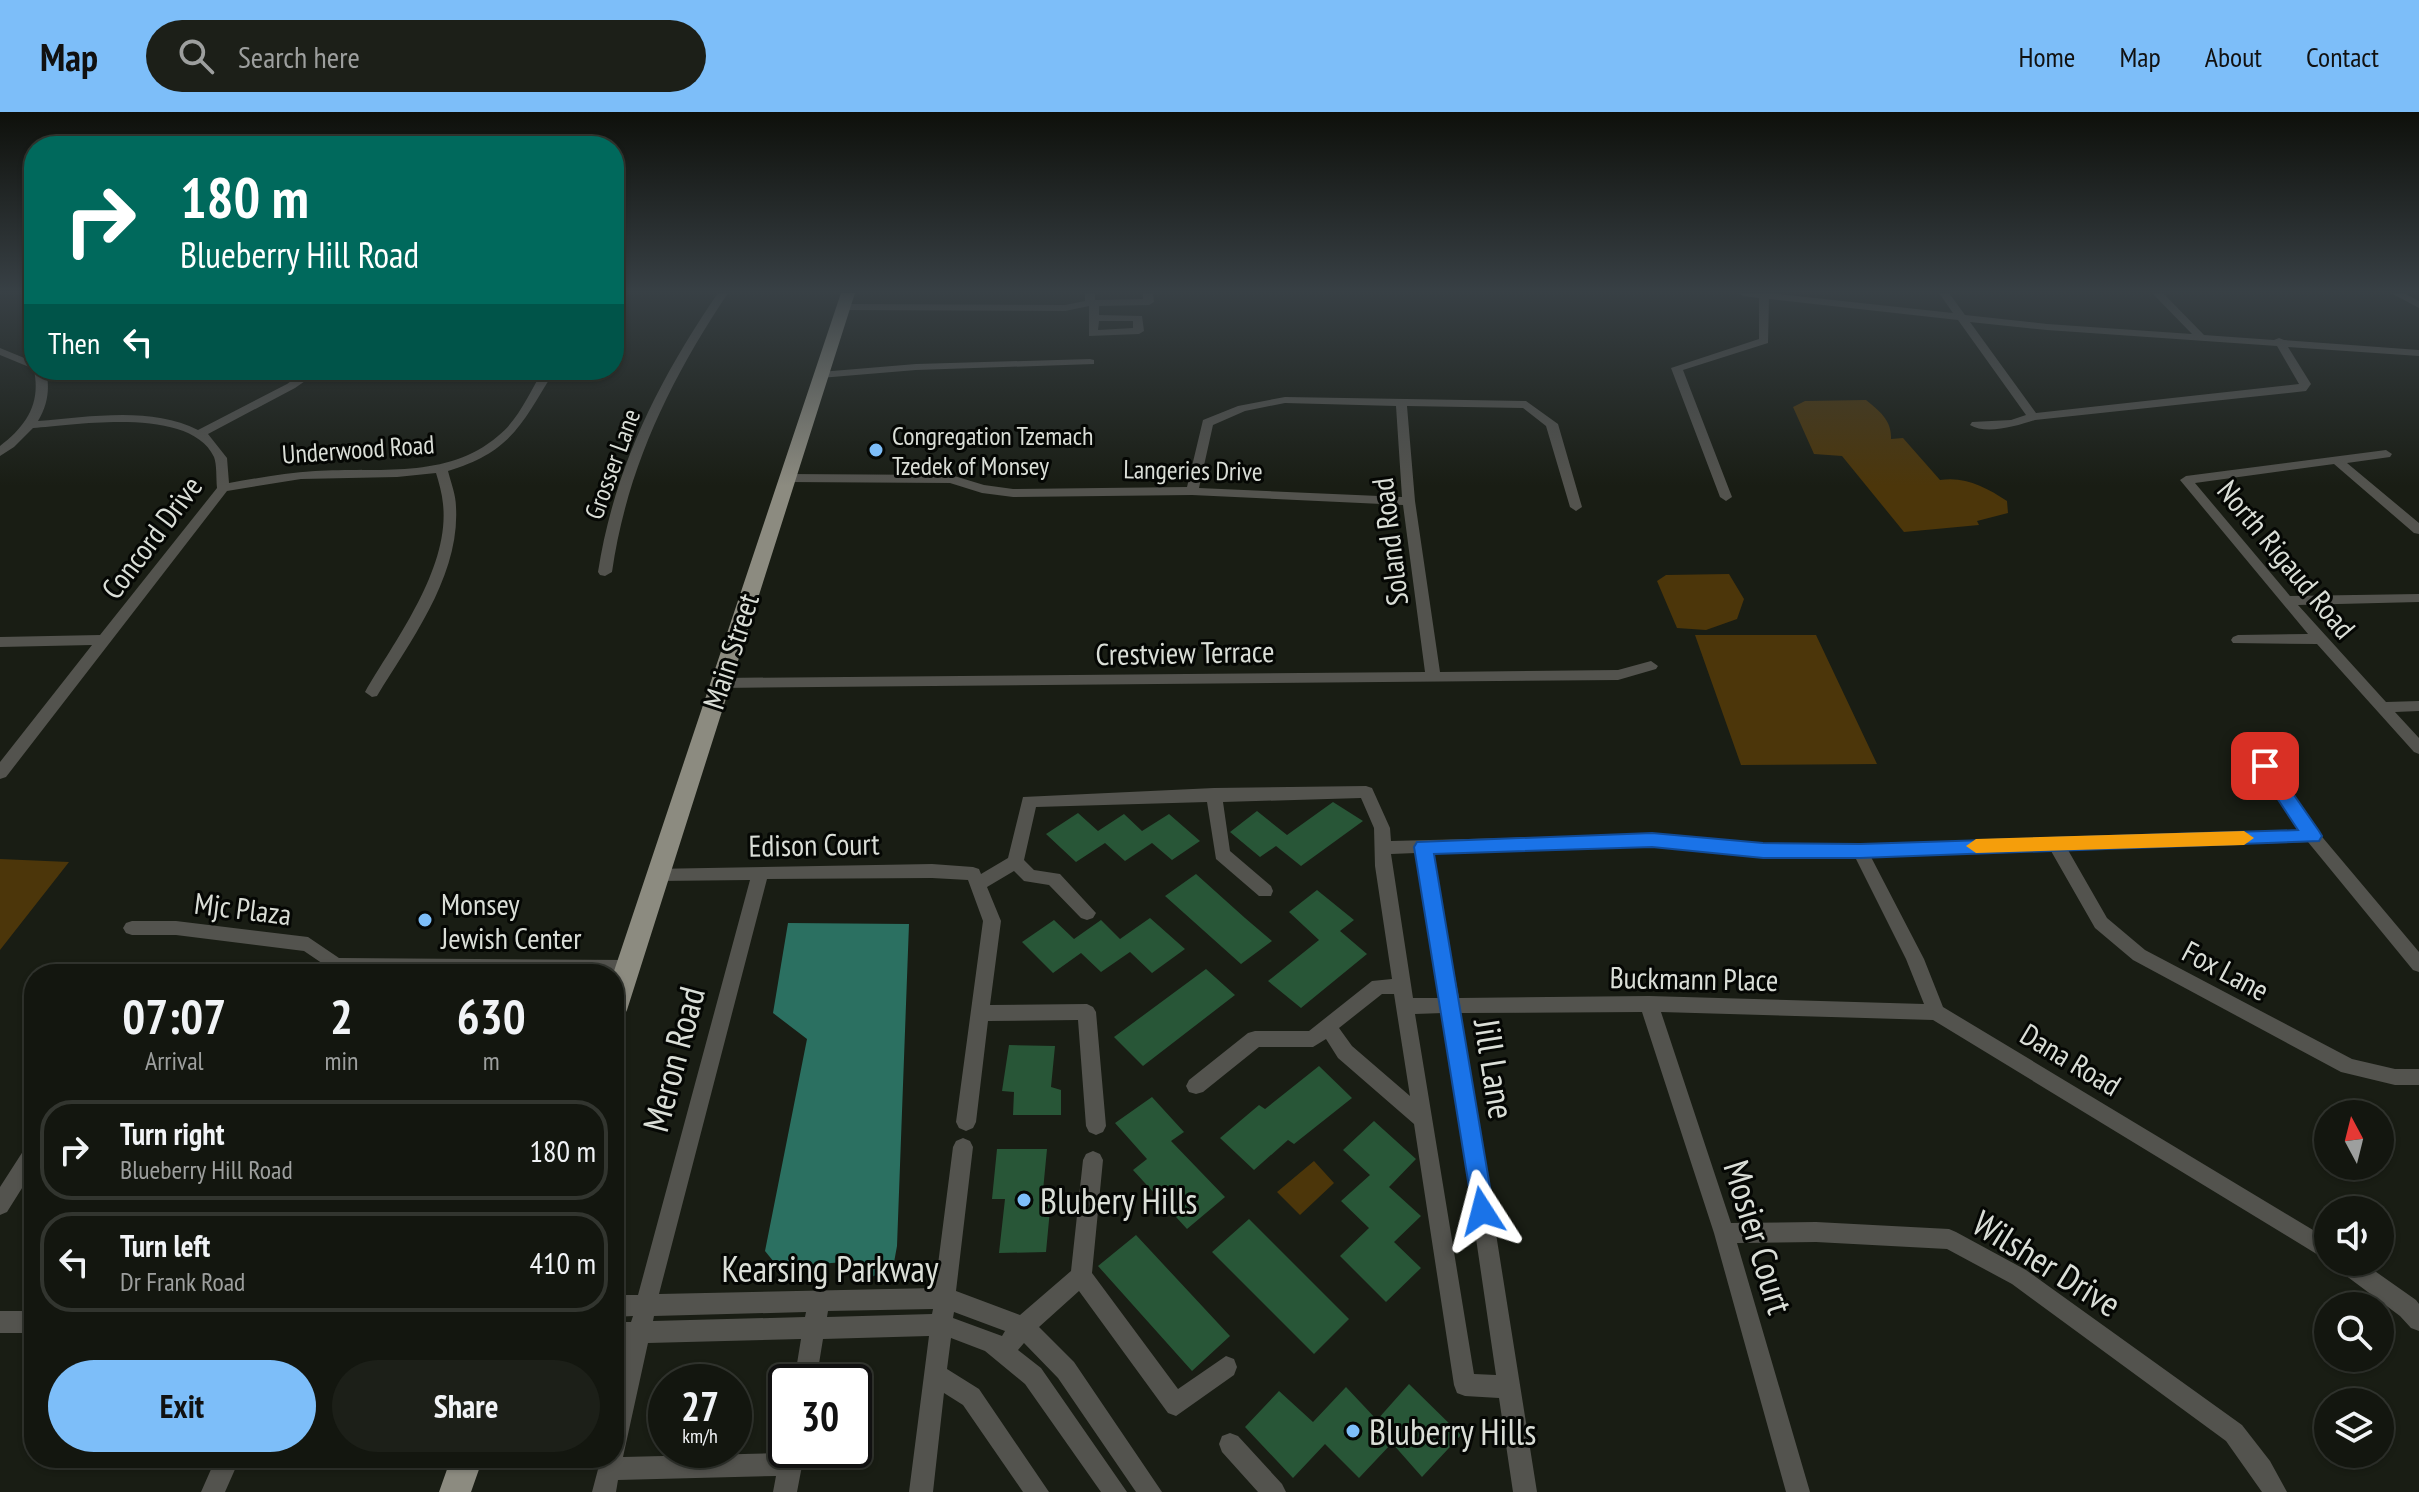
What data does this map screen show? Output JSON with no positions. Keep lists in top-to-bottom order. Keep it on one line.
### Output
{"streets":{"main road":["Main Street"],"street":["Underwood Road","Grosser Lane","Langeries Drive","Concord Drive","Soland Road","North Rigaud Road","Crestview Terrace","Edison Court","Mjc Plaza","Fox Lane","Buckmann Place","Meron Road","Dana Road","Jill Lane","Mosier Court","Wilsher Drive","Kearsing Parkway"]},"crossings":[["Underwood Road","Concord Drive"],["Langeries Drive","Soland Road"],["Langeries Drive","Main Street"],["Soland Road","Crestview Terrace"],["Main Street","Crestview Terrace"],["Main Street","Edison Court"],["Main Street","Mjc Plaza"],["Edison Court","Meron Road"],["Buckmann Place","Dana Road"],["Buckmann Place","Jill Lane"],["Buckmann Place","Mosier Court"],["Meron Road","Kearsing Parkway"],["Mosier Court","Wilsher Drive"]],"places":["Congregation Tzemach Tzedek of Monsey","Monsey Jewish Center","Blubery Hills","Bluberry Hills"],"north":"top","page":{"header":"Map","search":"Search here","nav":["Home","Map","About","Contact"],"turn":["180 m","Blueberry Hill Road"],"then":"Then","eta":["07:07","Arrival","2","min","630","m"],"list":[{"name":"Turn right","note":"Blueberry Hill Road","value":"180 m"},{"name":"Turn left","note":"Dr Frank Road","value":"410 m"}],"buttons":["Exit","Share"],"speed":"27 km/h","limit":"30"}}
